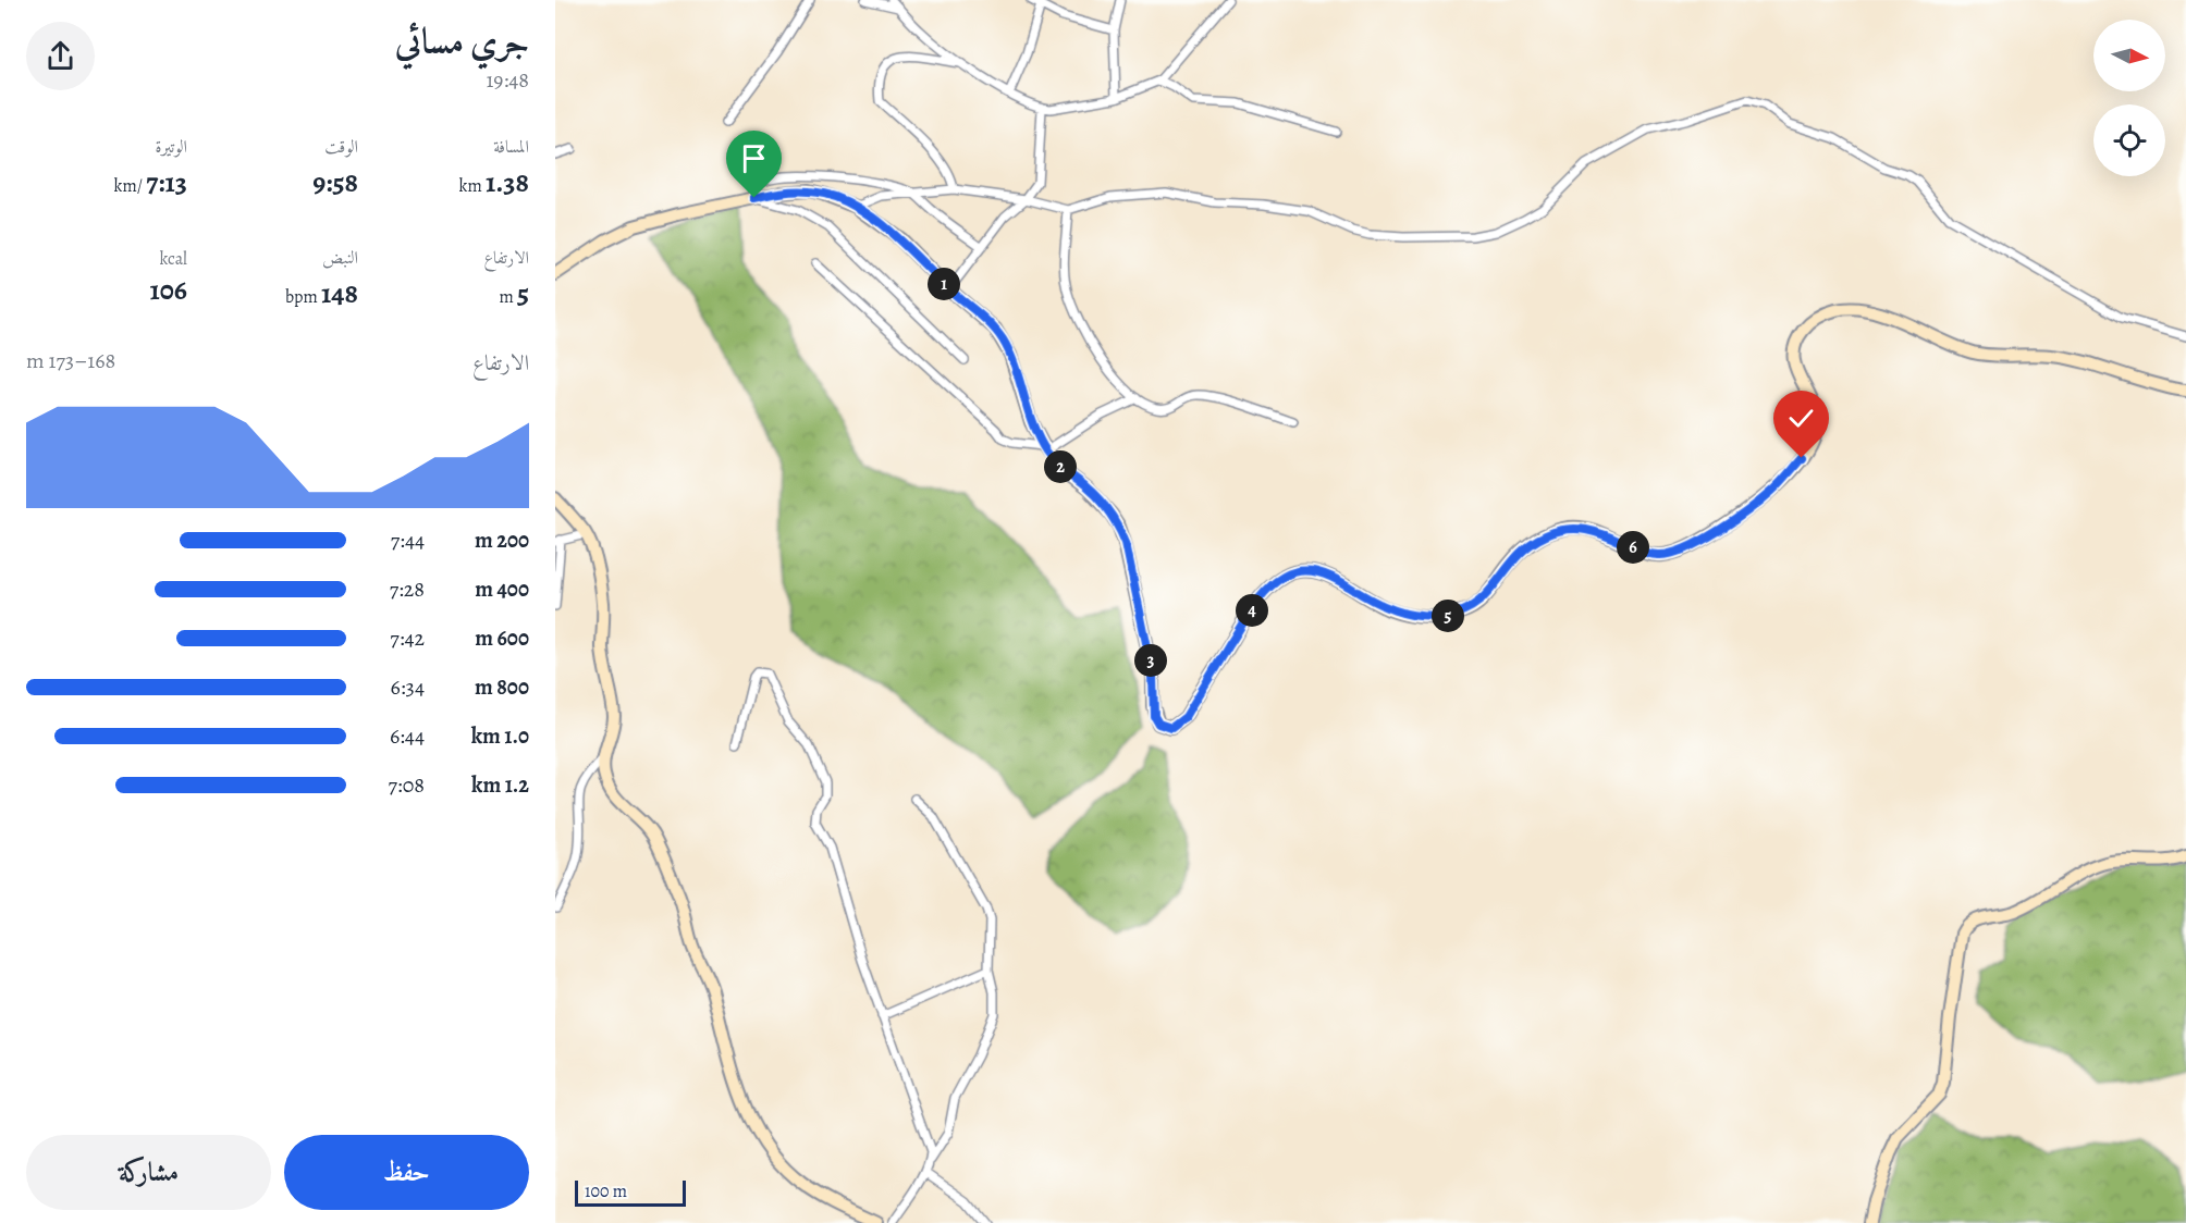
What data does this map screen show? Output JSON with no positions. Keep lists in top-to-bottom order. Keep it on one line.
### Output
{"scale_bar":"100 m","north":"right","page":{"heading":["جري مسائي","19:48"],"stats":[["المسافة","1.38 km"],["الوقت","9:58"],["الوتيرة","7:13 /km"],["الارتفاع","5 m"],["النبض","148 bpm"],["kcal","106"]],"pins":["1","2","6","4","5","3"],"chart":["الارتفاع","168–173 m"],"list":[{"name":"200 m","note":"7:44"},{"name":"400 m","note":"7:28"},{"name":"600 m","note":"7:42"},{"name":"800 m","note":"6:34"},{"name":"1.0 km","note":"6:44"},{"name":"1.2 km","note":"7:08"}],"buttons":["حفظ","مشاركة"],"scale":"100 m"}}
